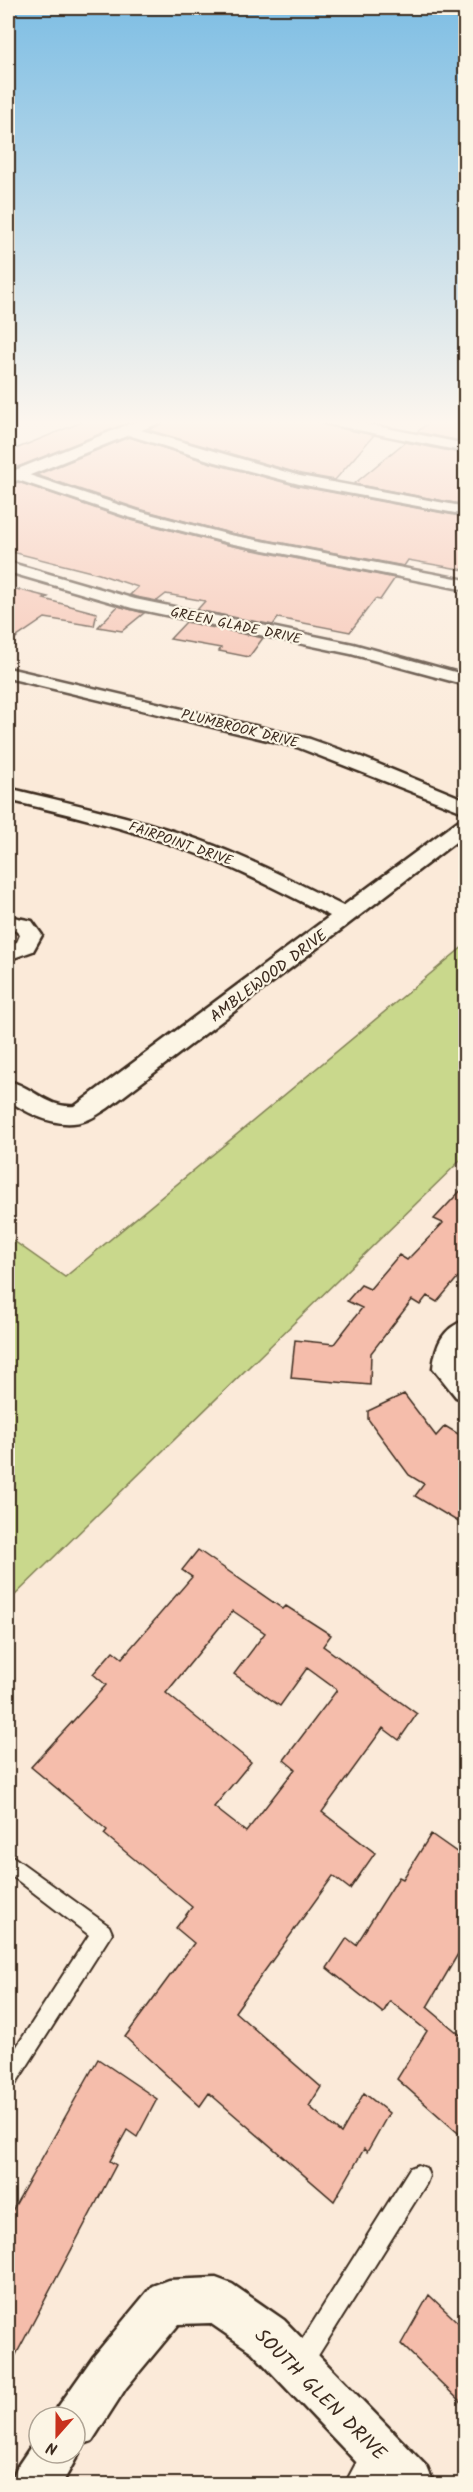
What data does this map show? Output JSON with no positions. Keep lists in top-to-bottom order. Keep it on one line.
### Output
{"streets":{"street":["GREEN GLADE DRIVE","PLUMBROOK DRIVE","FAIRPOINT DRIVE","AMBLEWOOD DRIVE","SOUTH GLEN DRIVE"]},"crossings":[["FAIRPOINT DRIVE","AMBLEWOOD DRIVE"]],"north":"bottom"}
